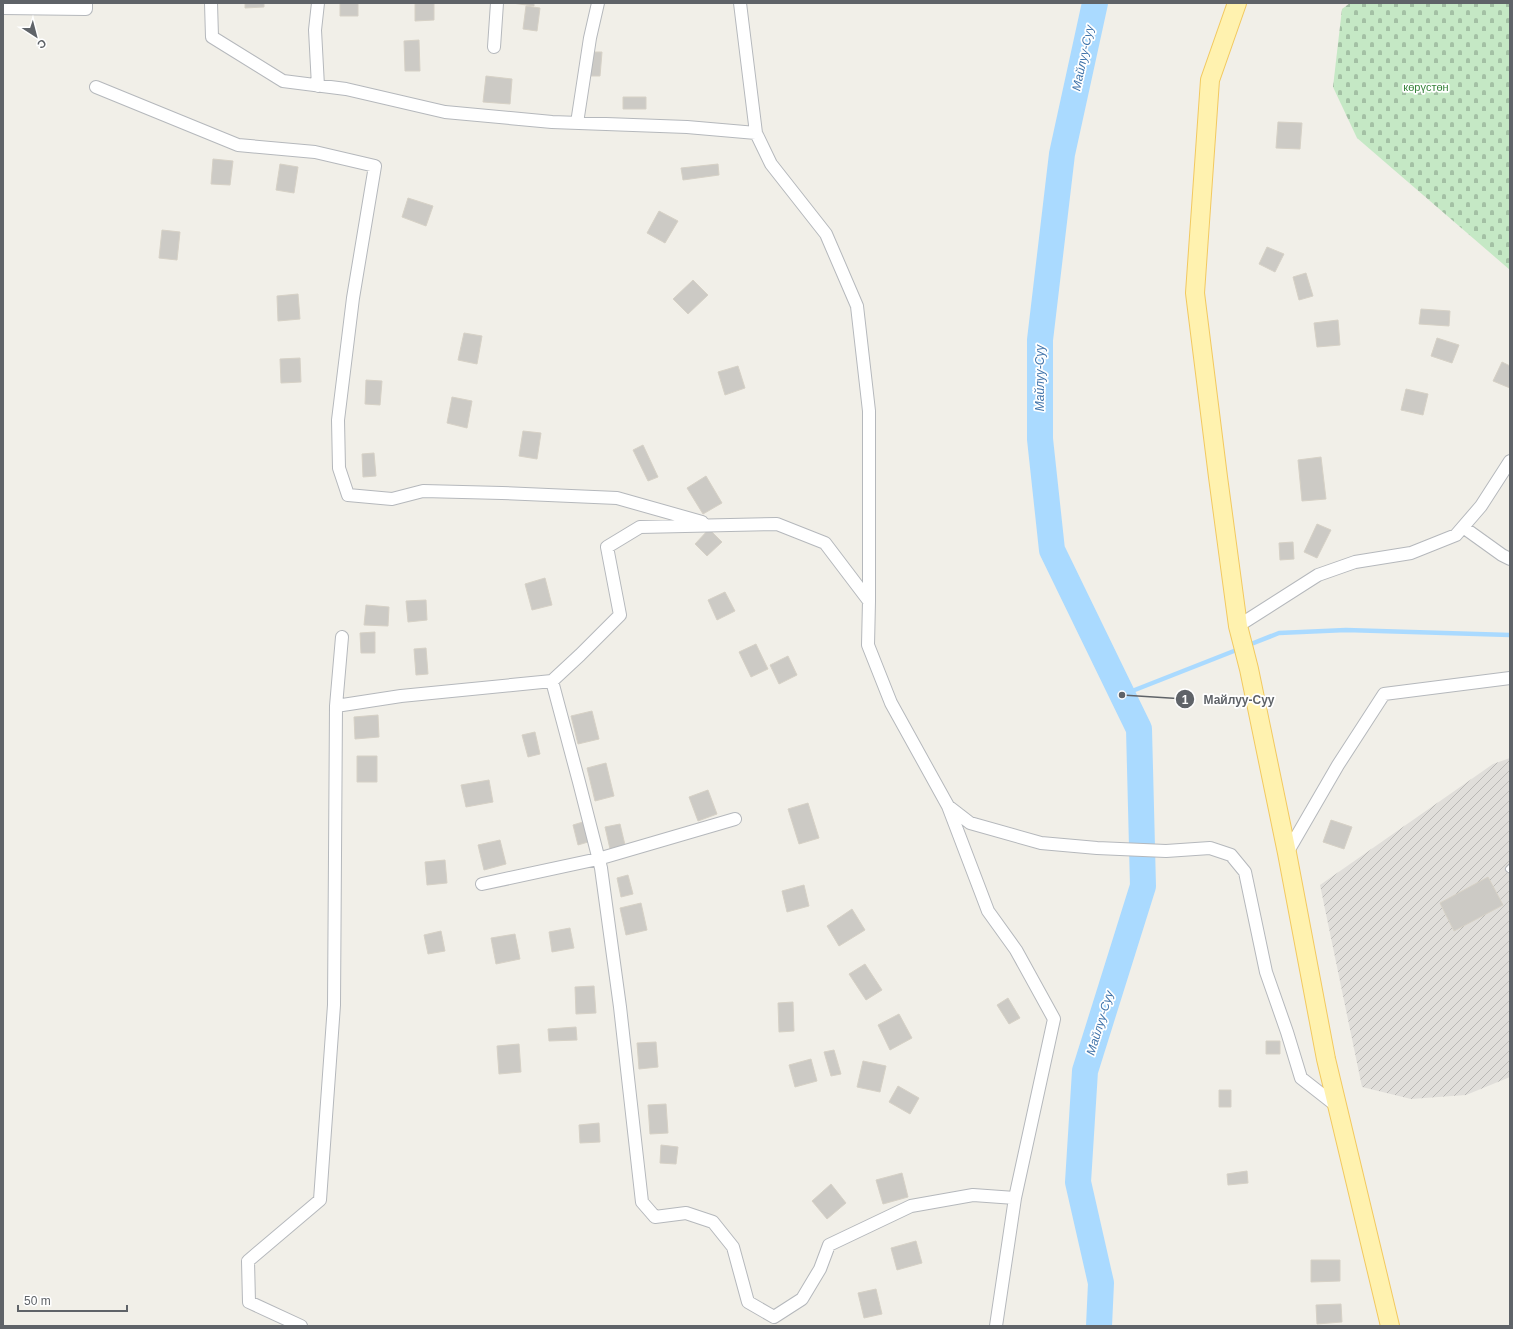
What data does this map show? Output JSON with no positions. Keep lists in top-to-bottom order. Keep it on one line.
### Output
{"water":["Майлуу-Суу"],"parks":["көрүстөн"],"places":["Майлуу-Суу"],"scale_bar":"50 m","north":"bottom right"}
